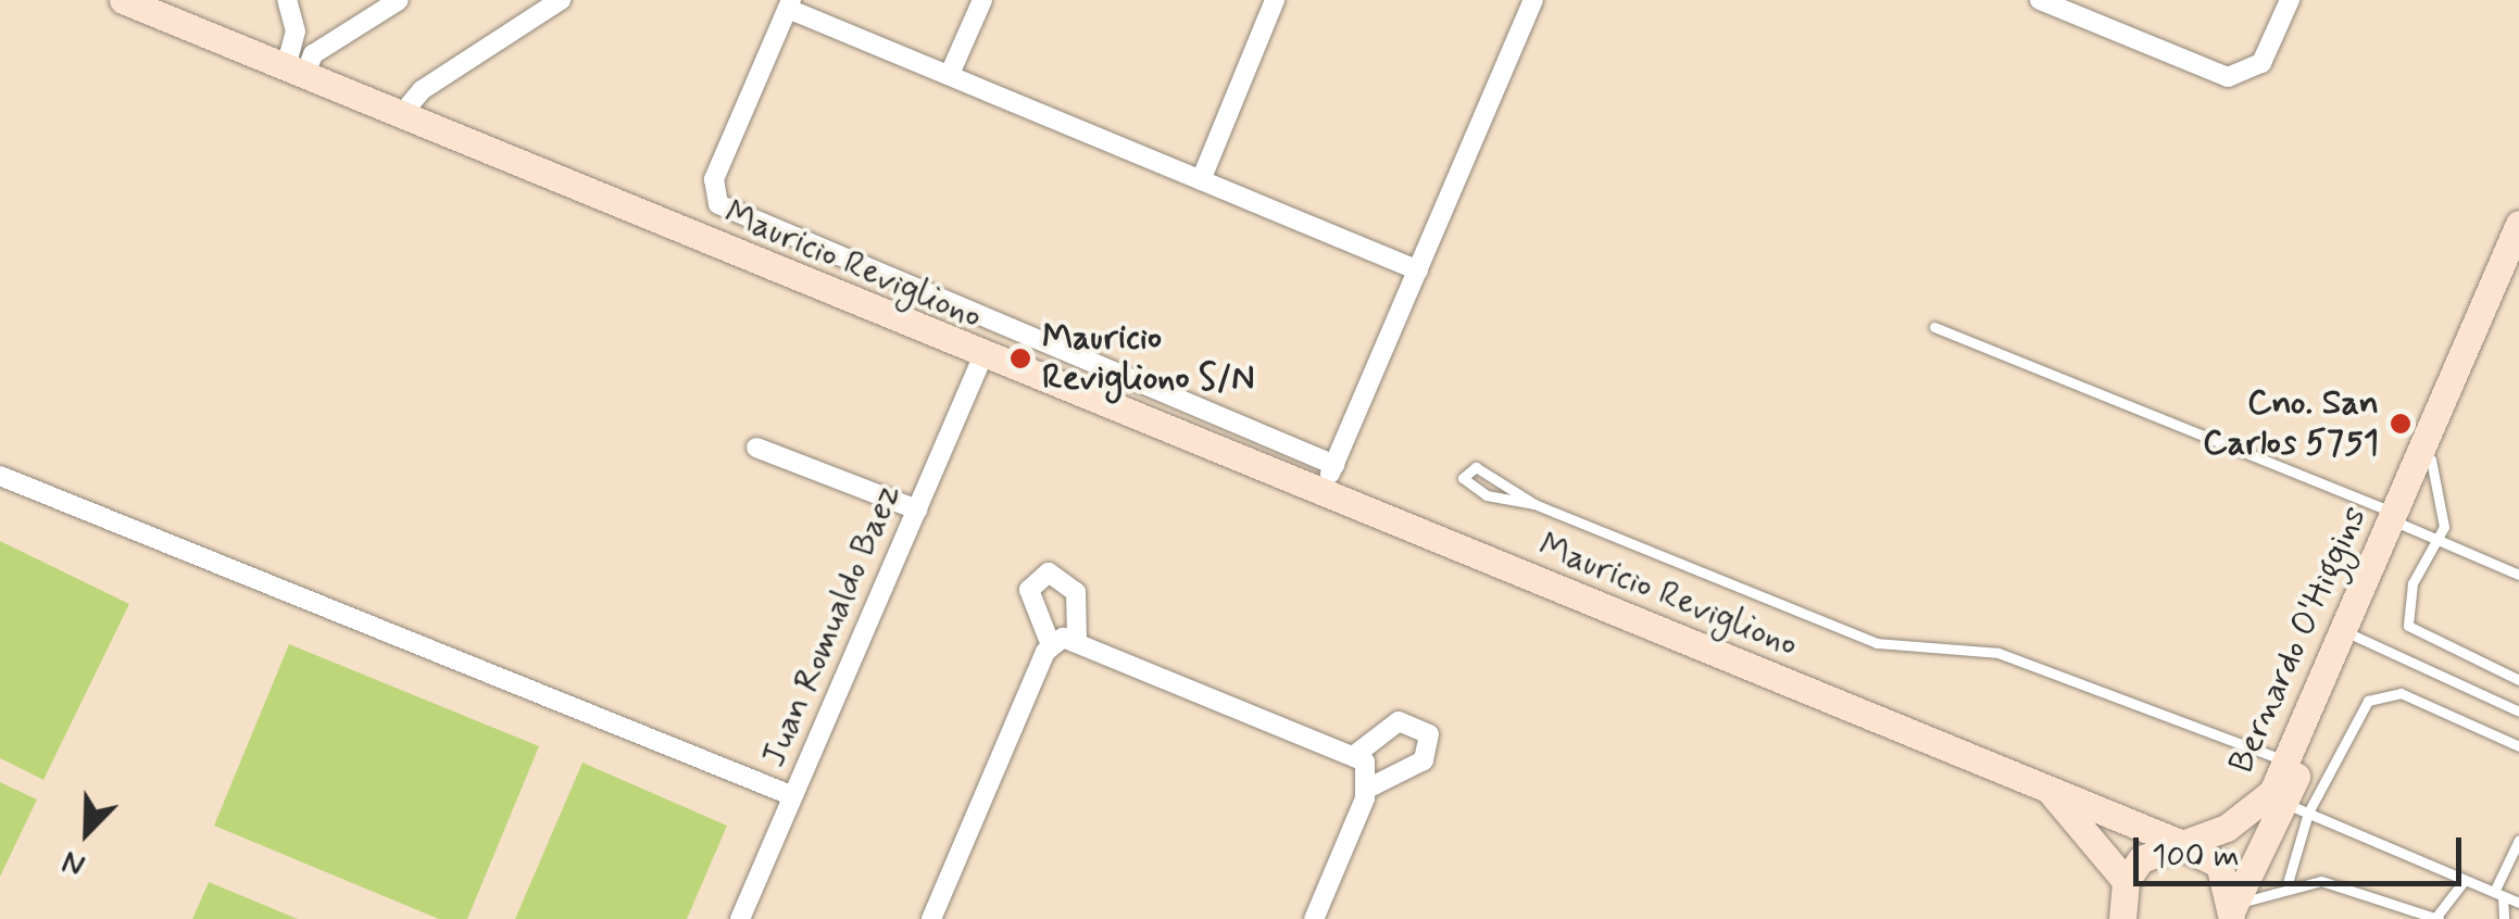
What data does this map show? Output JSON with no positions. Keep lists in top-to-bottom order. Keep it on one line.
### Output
{"streets":{"main road":["Mauricio Revigliono","Bernardo O'Higgins"],"street":["Juan Romualdo Baez"]},"crossings":[["Mauricio Revigliono","Juan Romualdo Baez"],["Mauricio Revigliono","Bernardo O'Higgins"]],"places":["Mauricio Revigliono S/N","Cno. San Carlos 5751"],"scale_bar":"100 m","north":"bottom left"}
